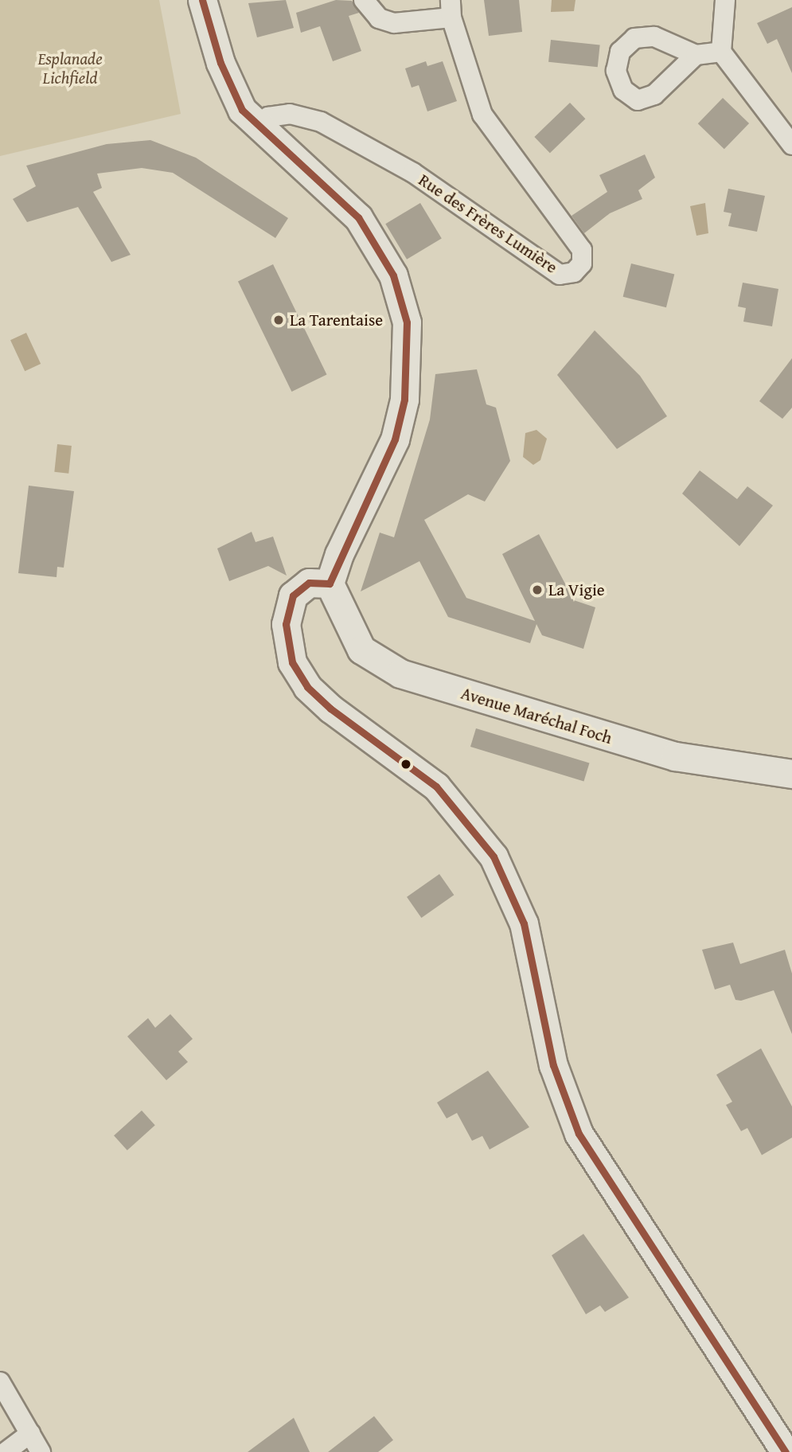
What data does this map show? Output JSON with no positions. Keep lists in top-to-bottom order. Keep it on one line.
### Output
{"streets":{"main road":["Avenue Maréchal Foch"],"street":["Rue des Frères Lumière"]},"parks":["Esplanade Lichfield"],"places":["La Tarentaise","La Vigie"]}
